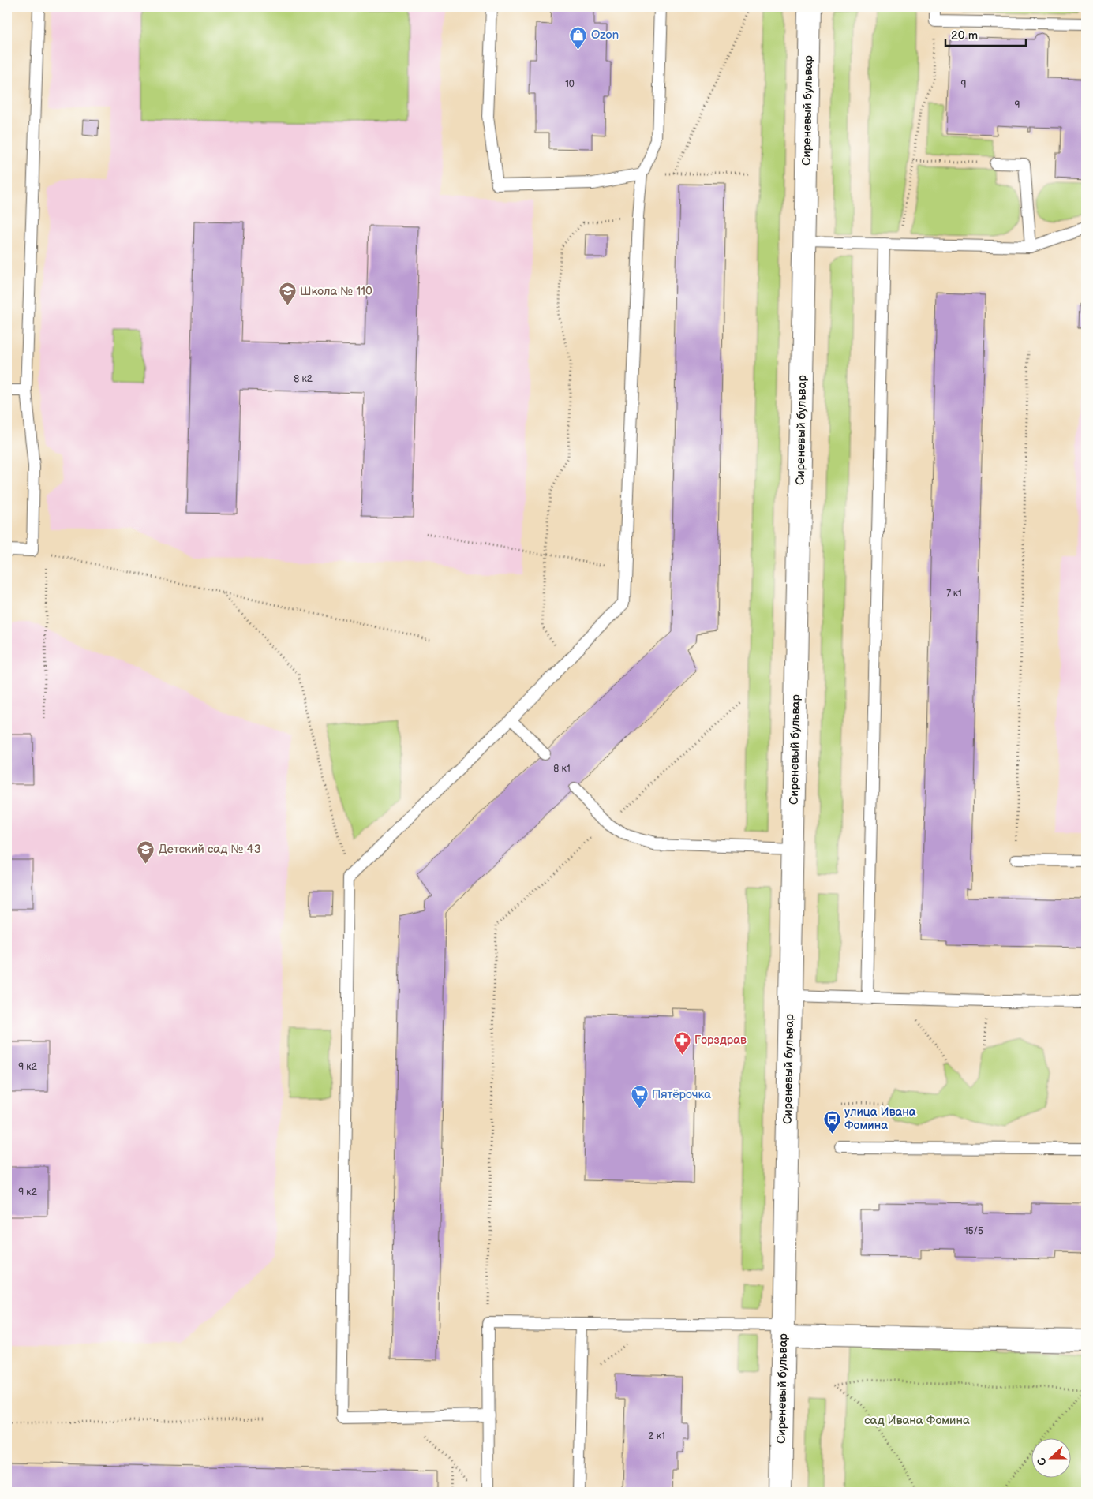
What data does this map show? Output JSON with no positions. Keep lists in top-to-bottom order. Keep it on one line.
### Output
{"streets":{"street":["Сиреневый бульвар"]},"parks":["сад Ивана Фомина"],"places":{"shop":["Ozon"],"school or university":["Школа № 110","Детский сад № 43"],"pharmacy":["Горздрав"],"supermarket":["Пятёрочка"],"bus stop":["улица Ивана Фомина"]},"house_numbers":["10","9","9","8 к2","7 к1","8 к1","9 к2","9 к2","15/5","2 к1"],"scale_bar":"20 m","north":"left"}
